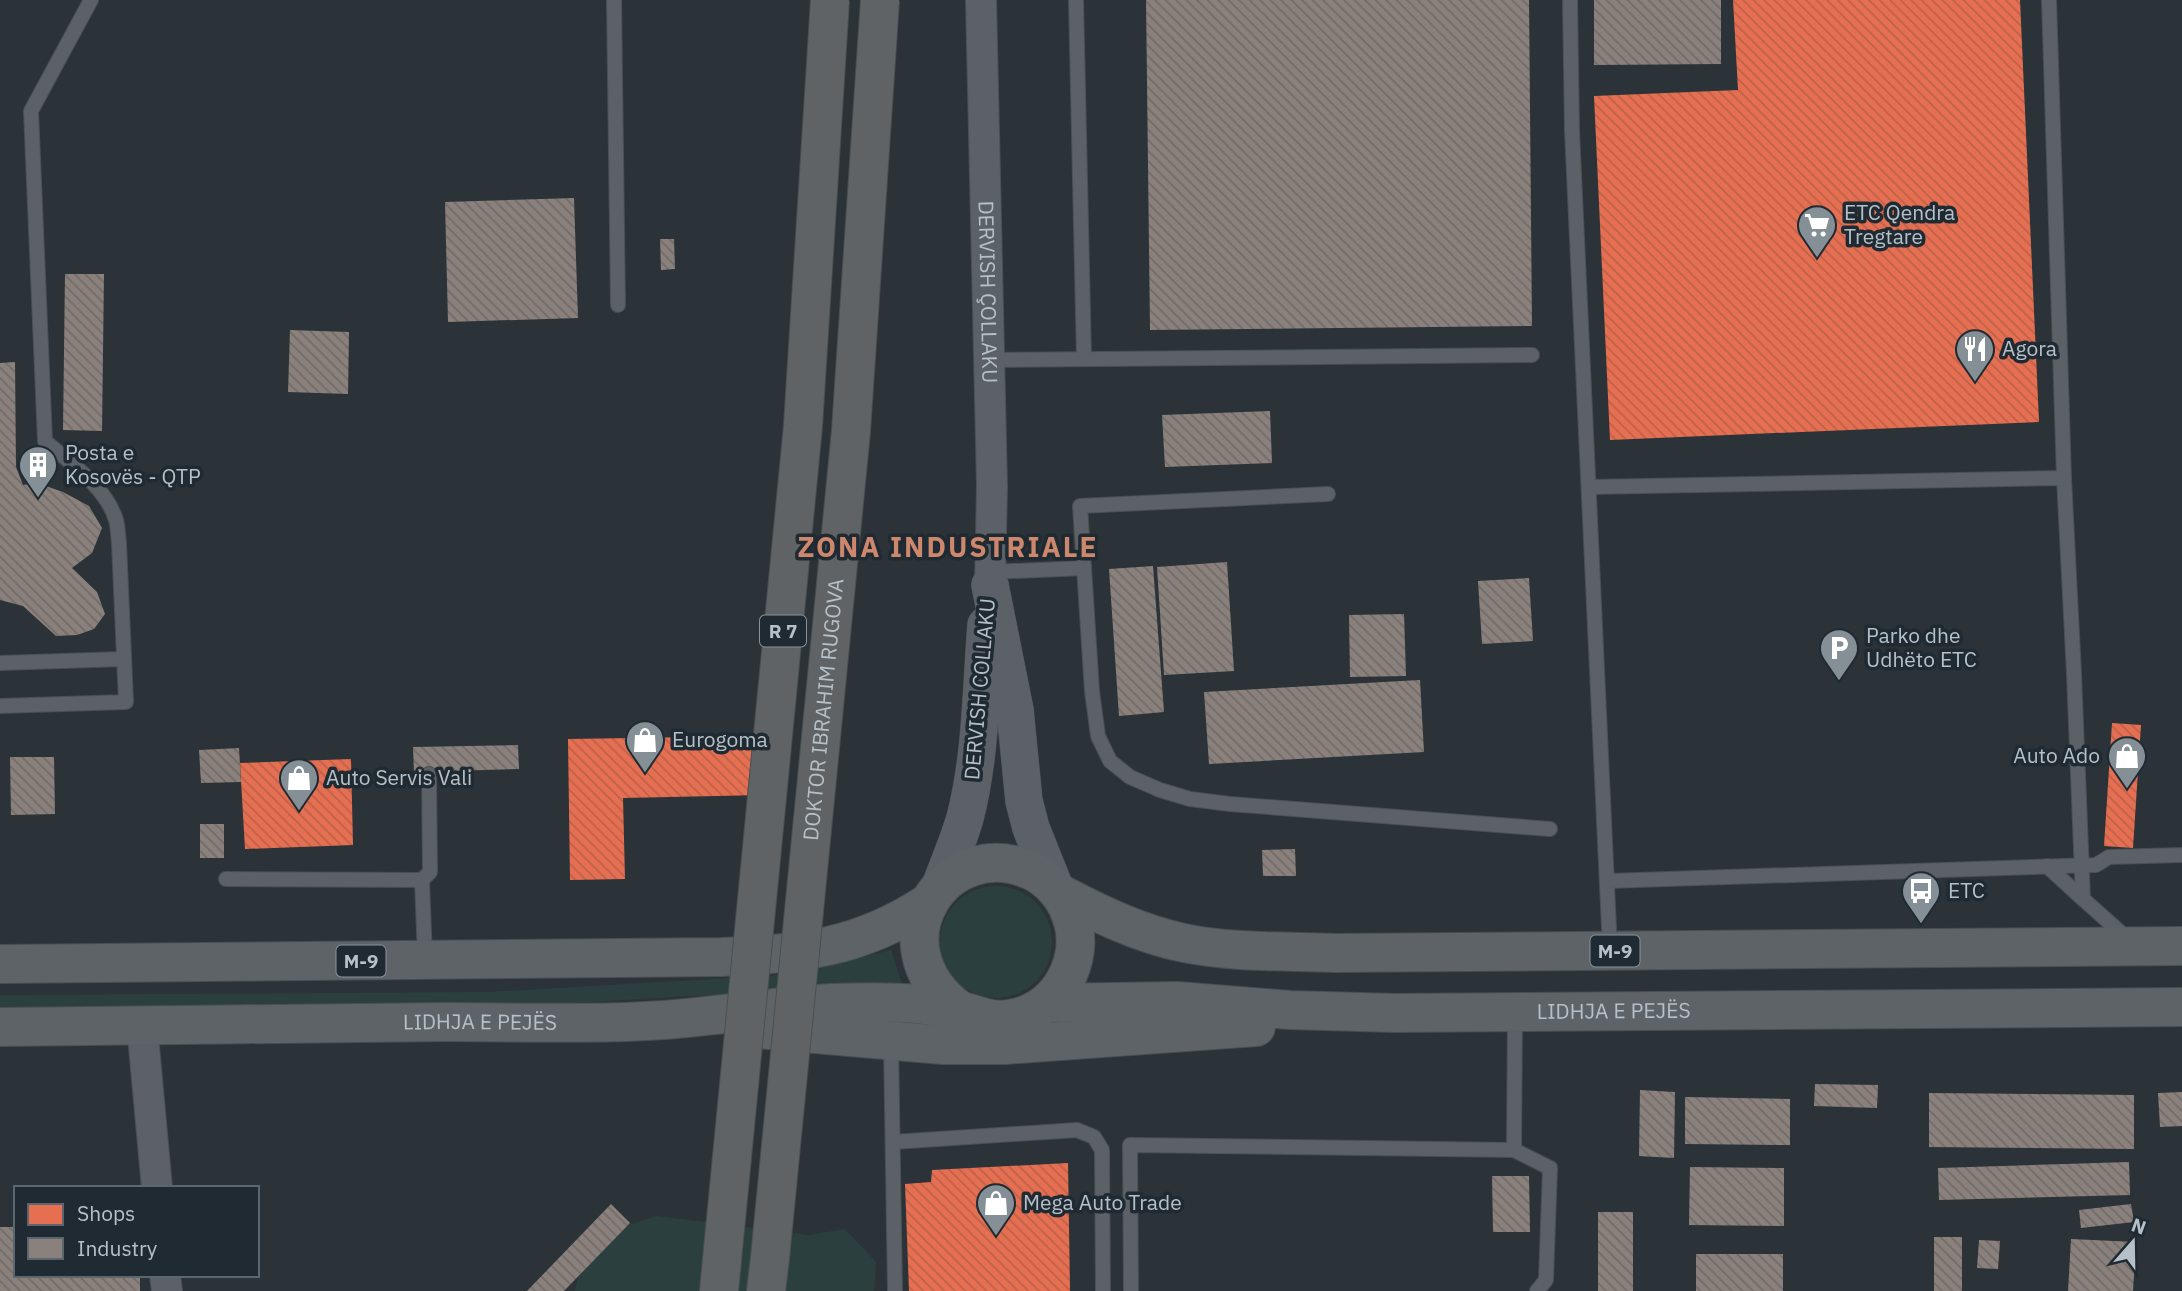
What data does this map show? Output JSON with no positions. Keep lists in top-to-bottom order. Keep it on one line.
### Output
{"streets":{"highway":["R 7","DOKTOR IBRAHIM RUGOVA","M-9","LIDHJA E PEJËS"],"street":["DERVISH ÇOLLAKU","DERVISH COLLAKU"]},"crossings":[["DERVISH ÇOLLAKU","DERVISH COLLAKU"],["DERVISH COLLAKU","M-9"],["DERVISH COLLAKU","LIDHJA E PEJËS"],["M-9","LIDHJA E PEJËS"]],"districts":["ZONA INDUSTRIALE"],"places":{"supermarket":["ETC Qendra Tregtare"],"restaurant":["Agora"],"building":["Posta e Kosovës - QTP"],"parking":["Parko dhe Udhëto ETC"],"shop":["Eurogoma","Auto Ado","Auto Servis Vali","Mega Auto Trade"],"bus stop":["ETC"]},"legend":["Shops","Industry"],"north":"top"}
